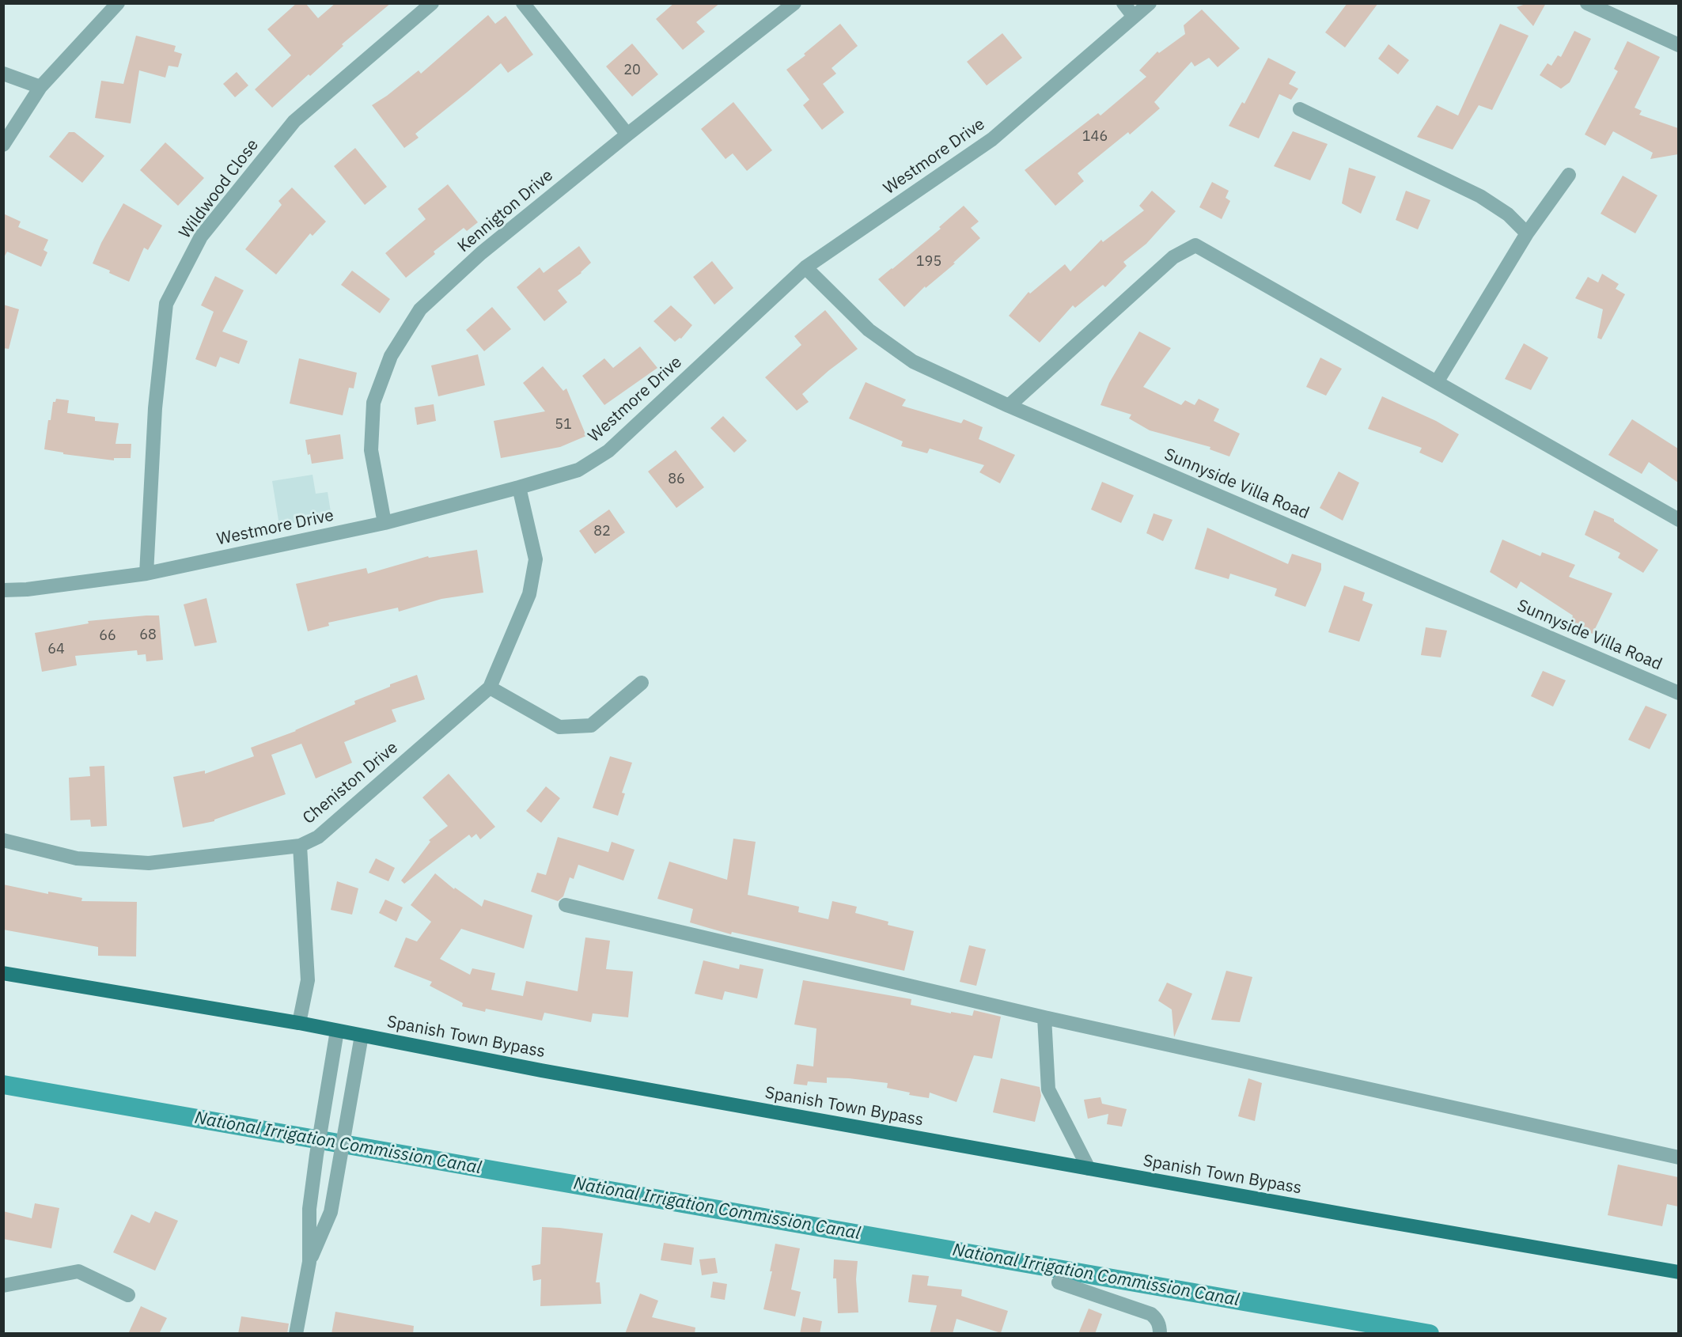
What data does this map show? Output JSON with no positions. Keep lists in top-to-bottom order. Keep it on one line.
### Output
{"streets":{"main road":["Spanish Town Bypass"],"street":["Westmore Drive","Wildwood Close","Kennigton Drive","Sunnyside Villa Road","Cheniston Drive"]},"crossings":[["Westmore Drive","Wildwood Close"],["Westmore Drive","Kennigton Drive"],["Westmore Drive","Sunnyside Villa Road"],["Westmore Drive","Cheniston Drive"]],"water":["National Irrigation Commission Canal"],"house_numbers":["20","146","195","51","86","82","68","66","64"]}
